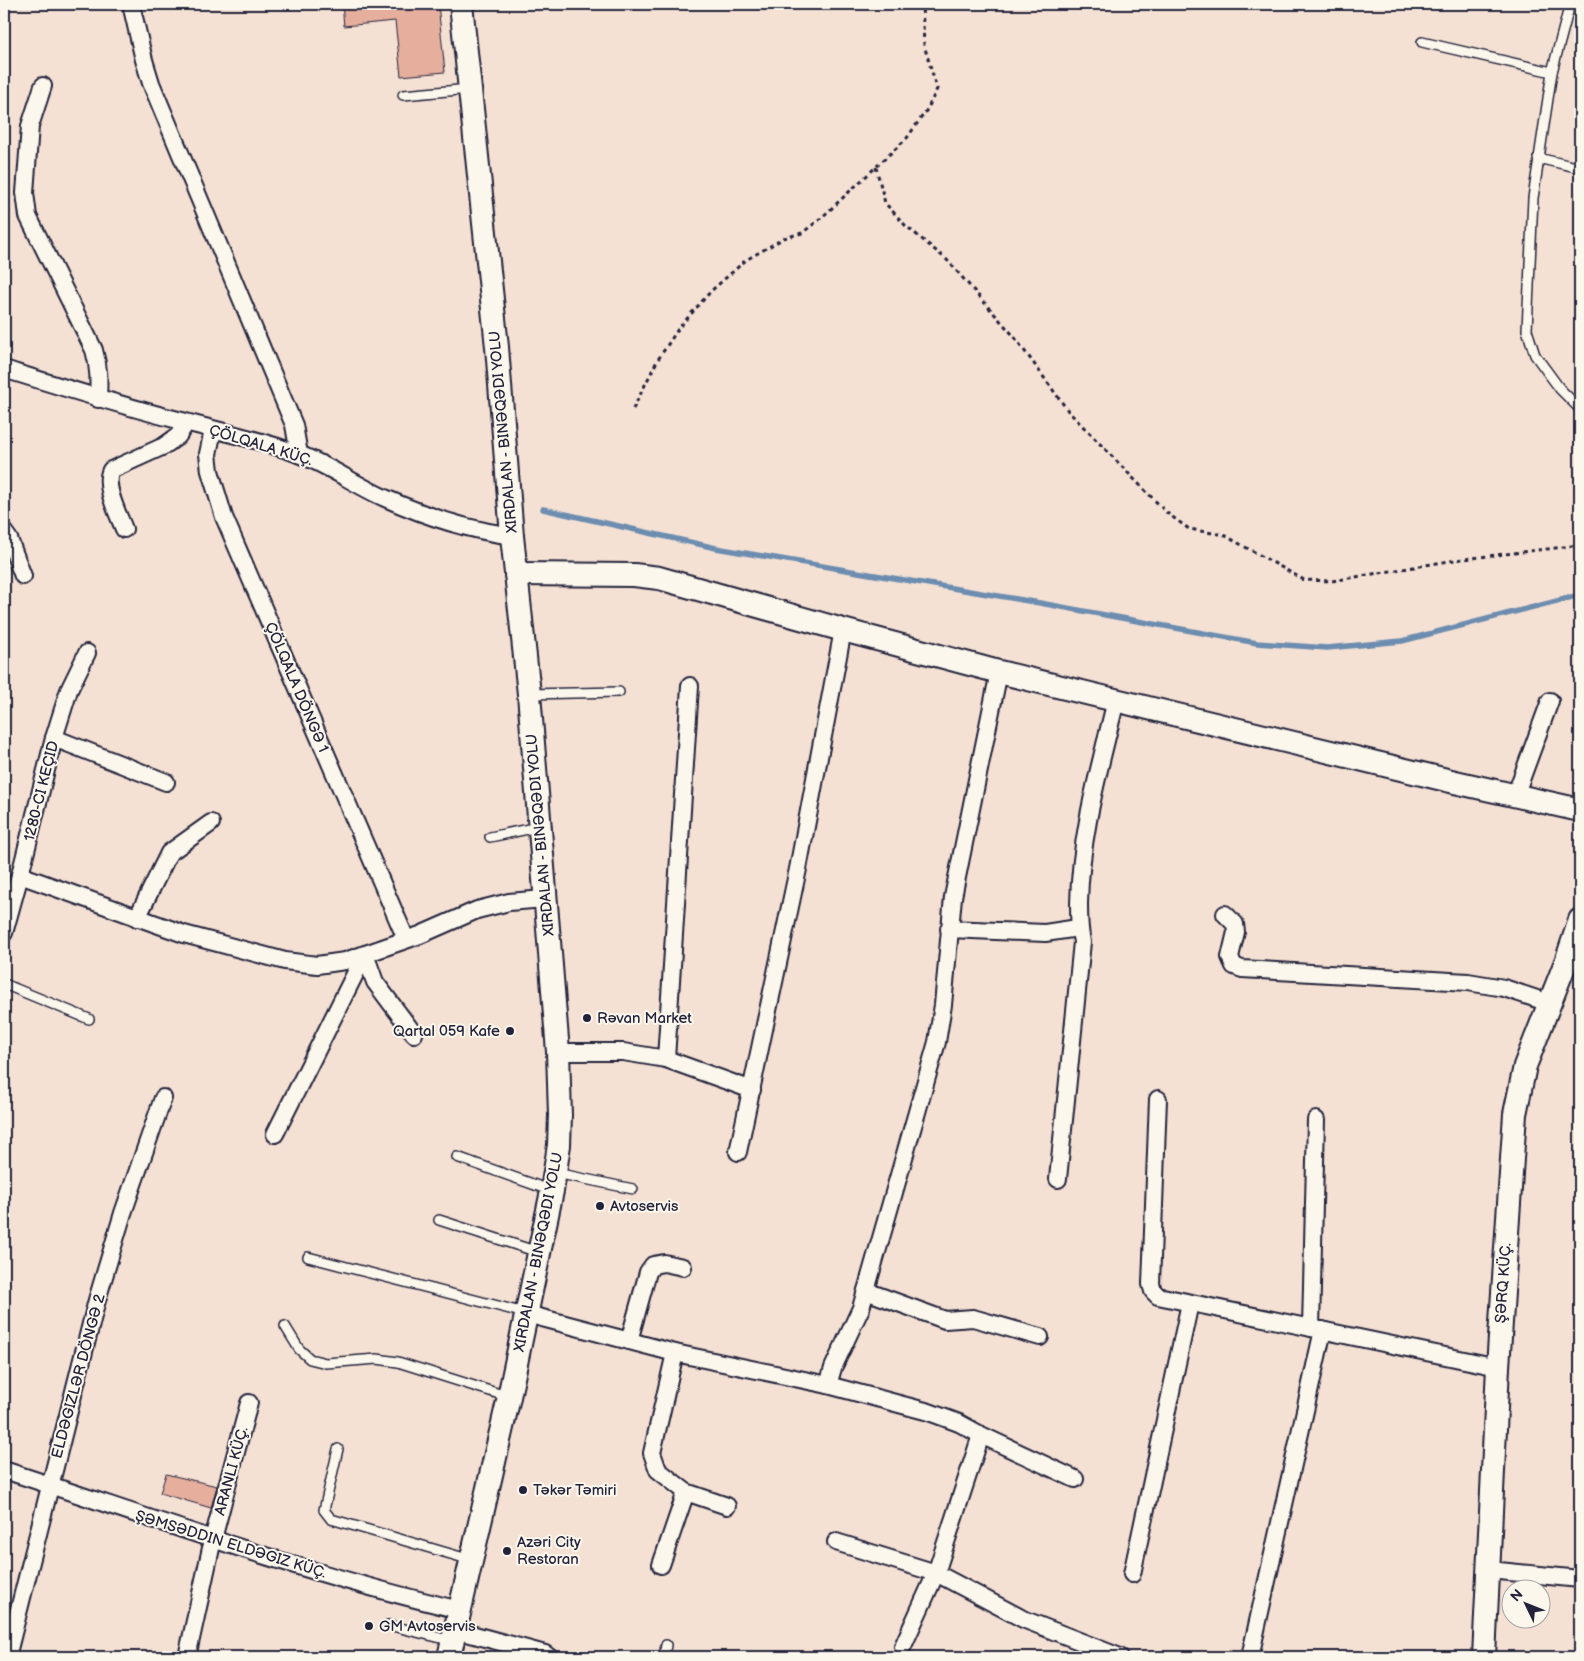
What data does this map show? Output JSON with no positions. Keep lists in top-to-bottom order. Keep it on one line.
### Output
{"streets":{"street":["ÇÖLQALA KÜÇ.","ÇÖLQALA DÖNGƏ 1","ŞƏRQ KÜÇ.","ELDƏGIZLƏR DÖNGƏ 2","ŞƏMSƏDDIN ELDƏGIZ KÜÇ."]},"crossings":[["ÇÖLQALA KÜÇ.","ÇÖLQALA DÖNGƏ 1"],["ELDƏGIZLƏR DÖNGƏ 2","ŞƏMSƏDDIN ELDƏGIZ KÜÇ."]],"places":["Rəvan Market","Qartal 059 Kafe","Avtoservis","Təkər Təmiri","Azəri City Restoran","GM Avtoservis"],"north":"top left"}
